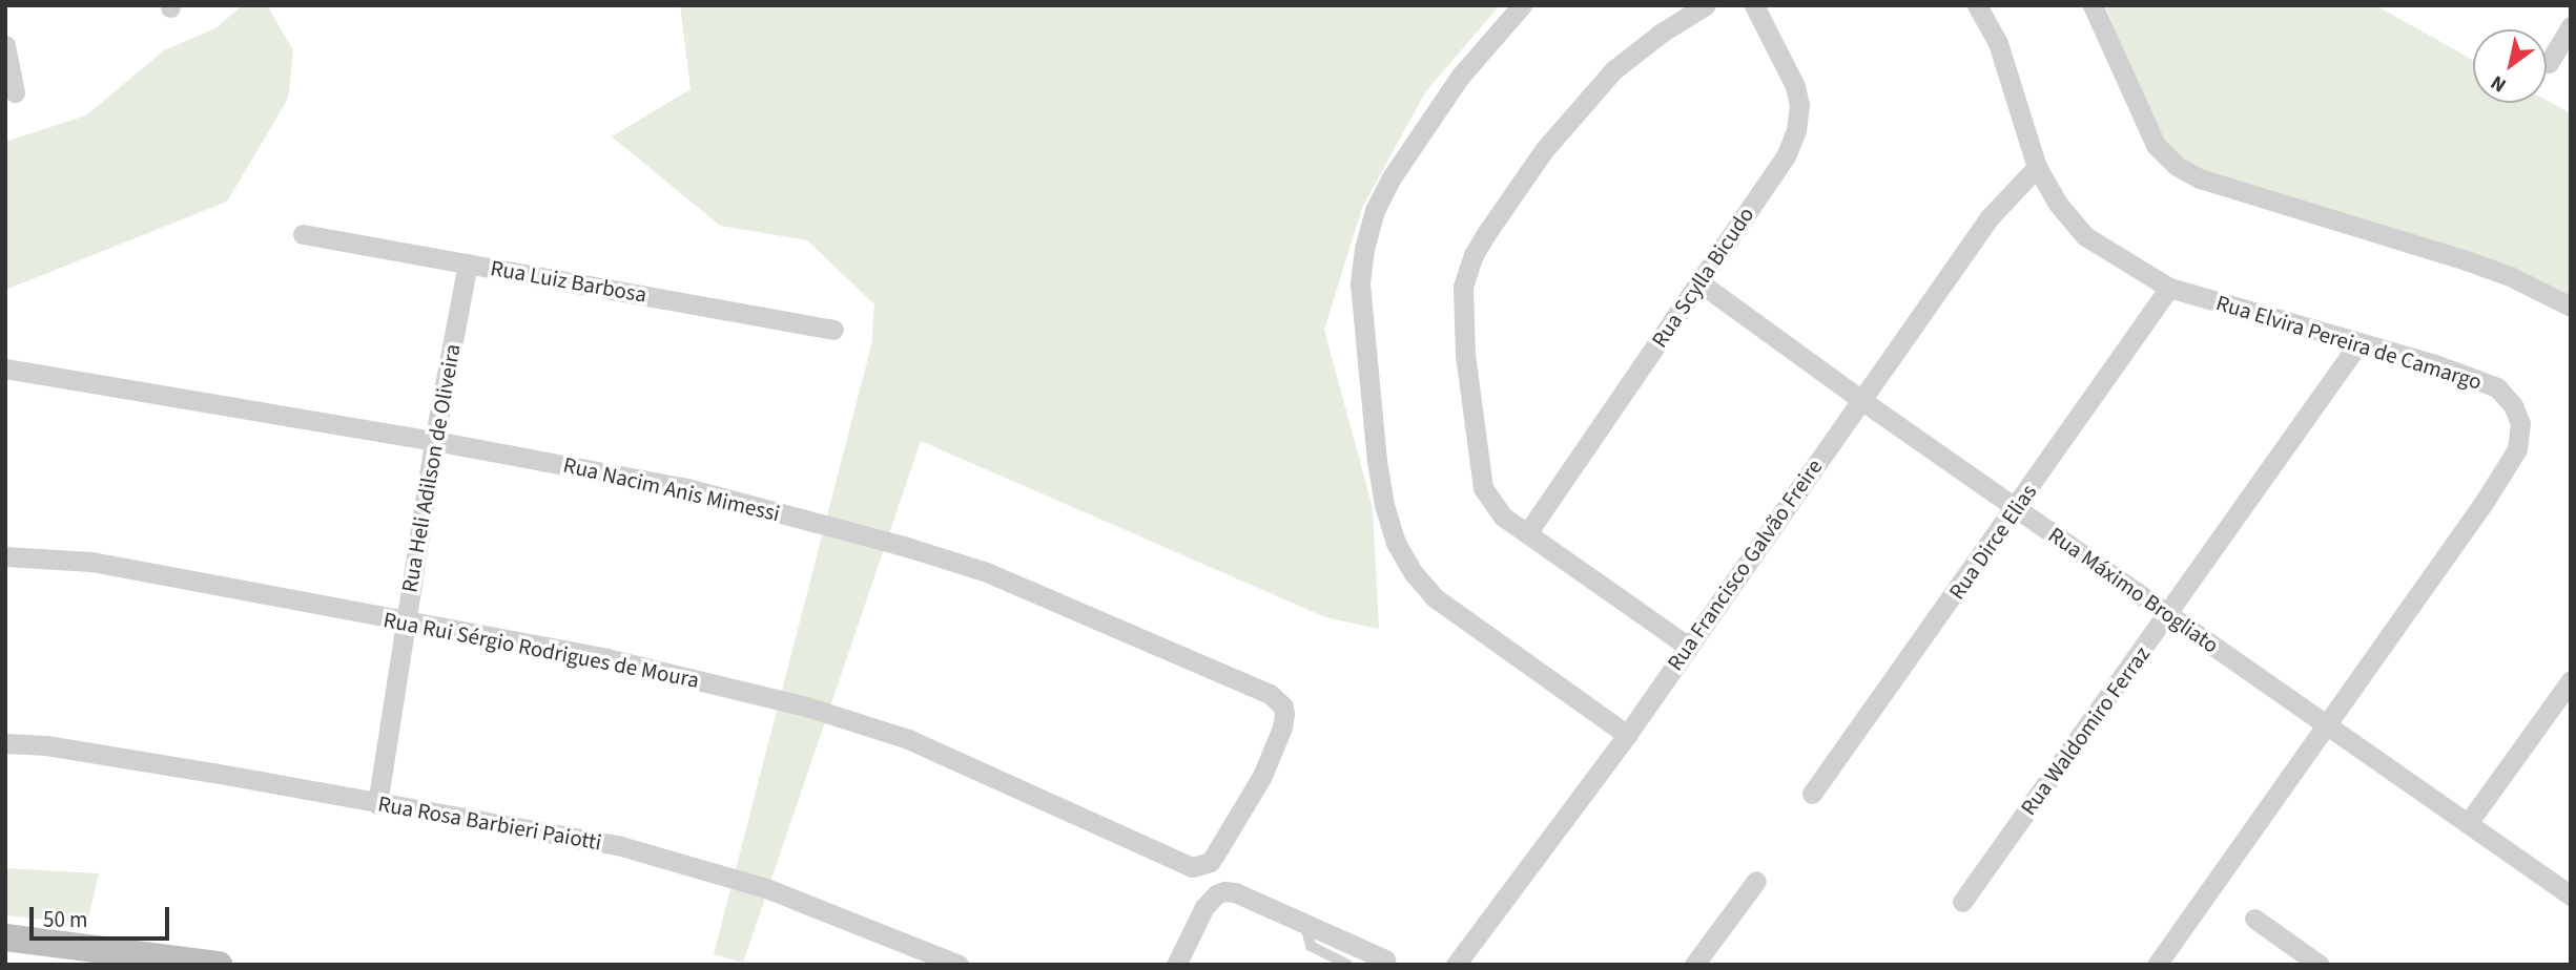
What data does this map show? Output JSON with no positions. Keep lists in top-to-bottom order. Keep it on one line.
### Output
{"streets":{"street":["Rua Scylla Bicudo","Rua Luiz Barbosa","Rua Elvira Pereira de Camargo","Rua Heli Adilson de Oliveira","Rua Nacim Anis Mimessi","Rua Dirce Elias","Rua Francisco Galvão Freire","Rua Máximo Brogliato","Rua Rui Sérgio Rodrigues de Moura","Rua Waldomiro Ferraz","Rua Rosa Barbieri Paiotti"]},"crossings":[["Rua Scylla Bicudo","Rua Máximo Brogliato"],["Rua Luiz Barbosa","Rua Heli Adilson de Oliveira"],["Rua Elvira Pereira de Camargo","Rua Dirce Elias"],["Rua Elvira Pereira de Camargo","Rua Francisco Galvão Freire"],["Rua Elvira Pereira de Camargo","Rua Máximo Brogliato"],["Rua Elvira Pereira de Camargo","Rua Waldomiro Ferraz"],["Rua Heli Adilson de Oliveira","Rua Nacim Anis Mimessi"],["Rua Heli Adilson de Oliveira","Rua Rui Sérgio Rodrigues de Moura"],["Rua Heli Adilson de Oliveira","Rua Rosa Barbieri Paiotti"],["Rua Nacim Anis Mimessi","Rua Rui Sérgio Rodrigues de Moura"],["Rua Dirce Elias","Rua Máximo Brogliato"],["Rua Francisco Galvão Freire","Rua Máximo Brogliato"],["Rua Máximo Brogliato","Rua Waldomiro Ferraz"]],"scale_bar":"50 m","north":"bottom left"}
